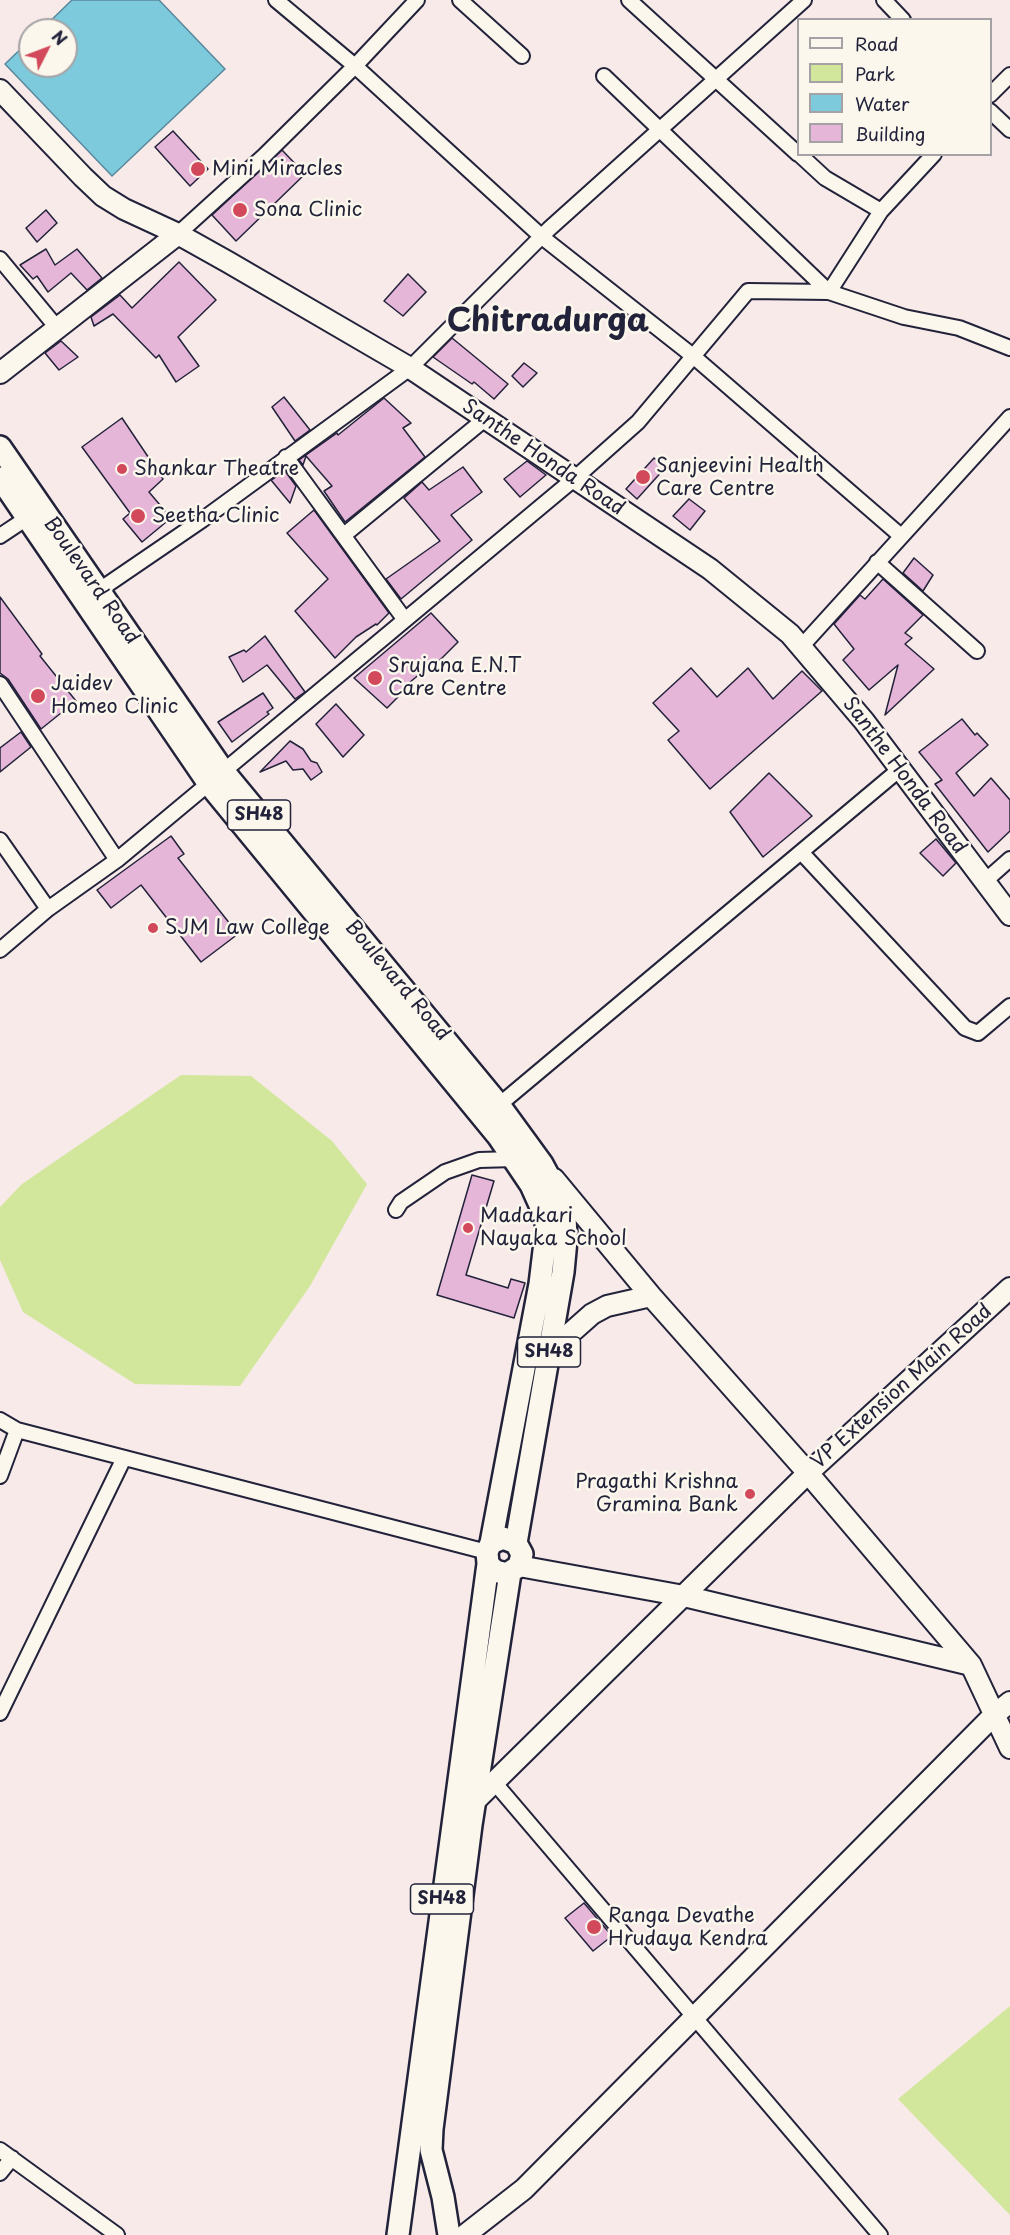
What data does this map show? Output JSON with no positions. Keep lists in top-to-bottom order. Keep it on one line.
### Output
{"streets":{"main road":["Boulevard Road","SH48"],"street":["Santhe Honda Road","VP Extension Main Road"]},"crossings":[["Boulevard Road","SH48"],["Boulevard Road","VP Extension Main Road"],["SH48","VP Extension Main Road"]],"districts":["Chitradurga"],"places":["Mini Miracles","Sona Clinic","Shankar Theatre","Sanjeevini Health Care Centre","Seetha Clinic","Srujana E.N.T Care Centre","Jaidev Homeo Clinic","SJM Law College","Madakari Nayaka School","Pragathi Krishna Gramina Bank","Ranga Devathe Hrudaya Kendra"],"legend":["Road","Park","Water","Building"],"north":"top right"}
